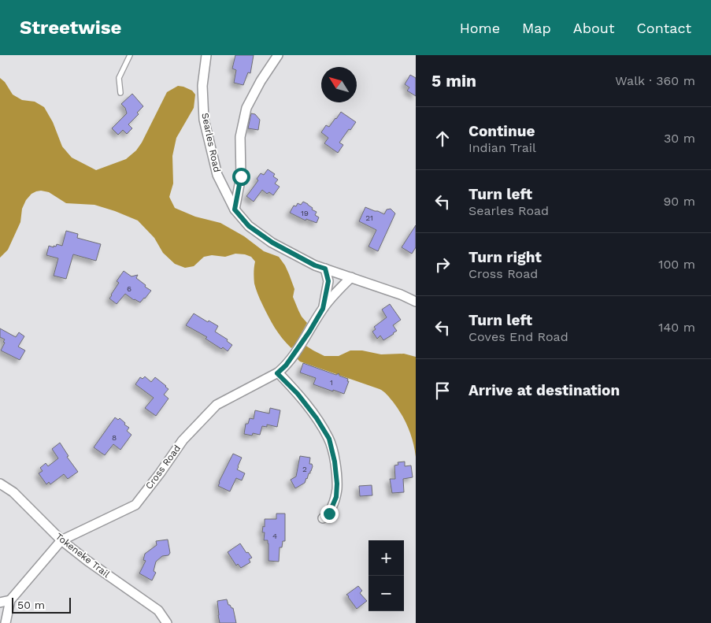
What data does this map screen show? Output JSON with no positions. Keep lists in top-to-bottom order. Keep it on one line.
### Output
{"streets":{"street":["Searles Road","Cross Road","Tokeneke Trail"]},"crossings":[["Searles Road","Cross Road"],["Cross Road","Tokeneke Trail"]],"house_numbers":["19","21","6","1","8","2","4"],"scale_bar":"50 m","north":"top left","page":{"header":"Streetwise","nav":["Home","Map","About","Contact"],"heading":["5 min","Walk · 360 m"],"list":[["Continue","Indian Trail","30 m"],["Turn left","Searles Road","90 m"],["Turn right","Cross Road","100 m"],["Turn left","Coves End Road","140 m"],"Arrive at destination"],"map_buttons":["+","−"],"scale":"50 m"}}
